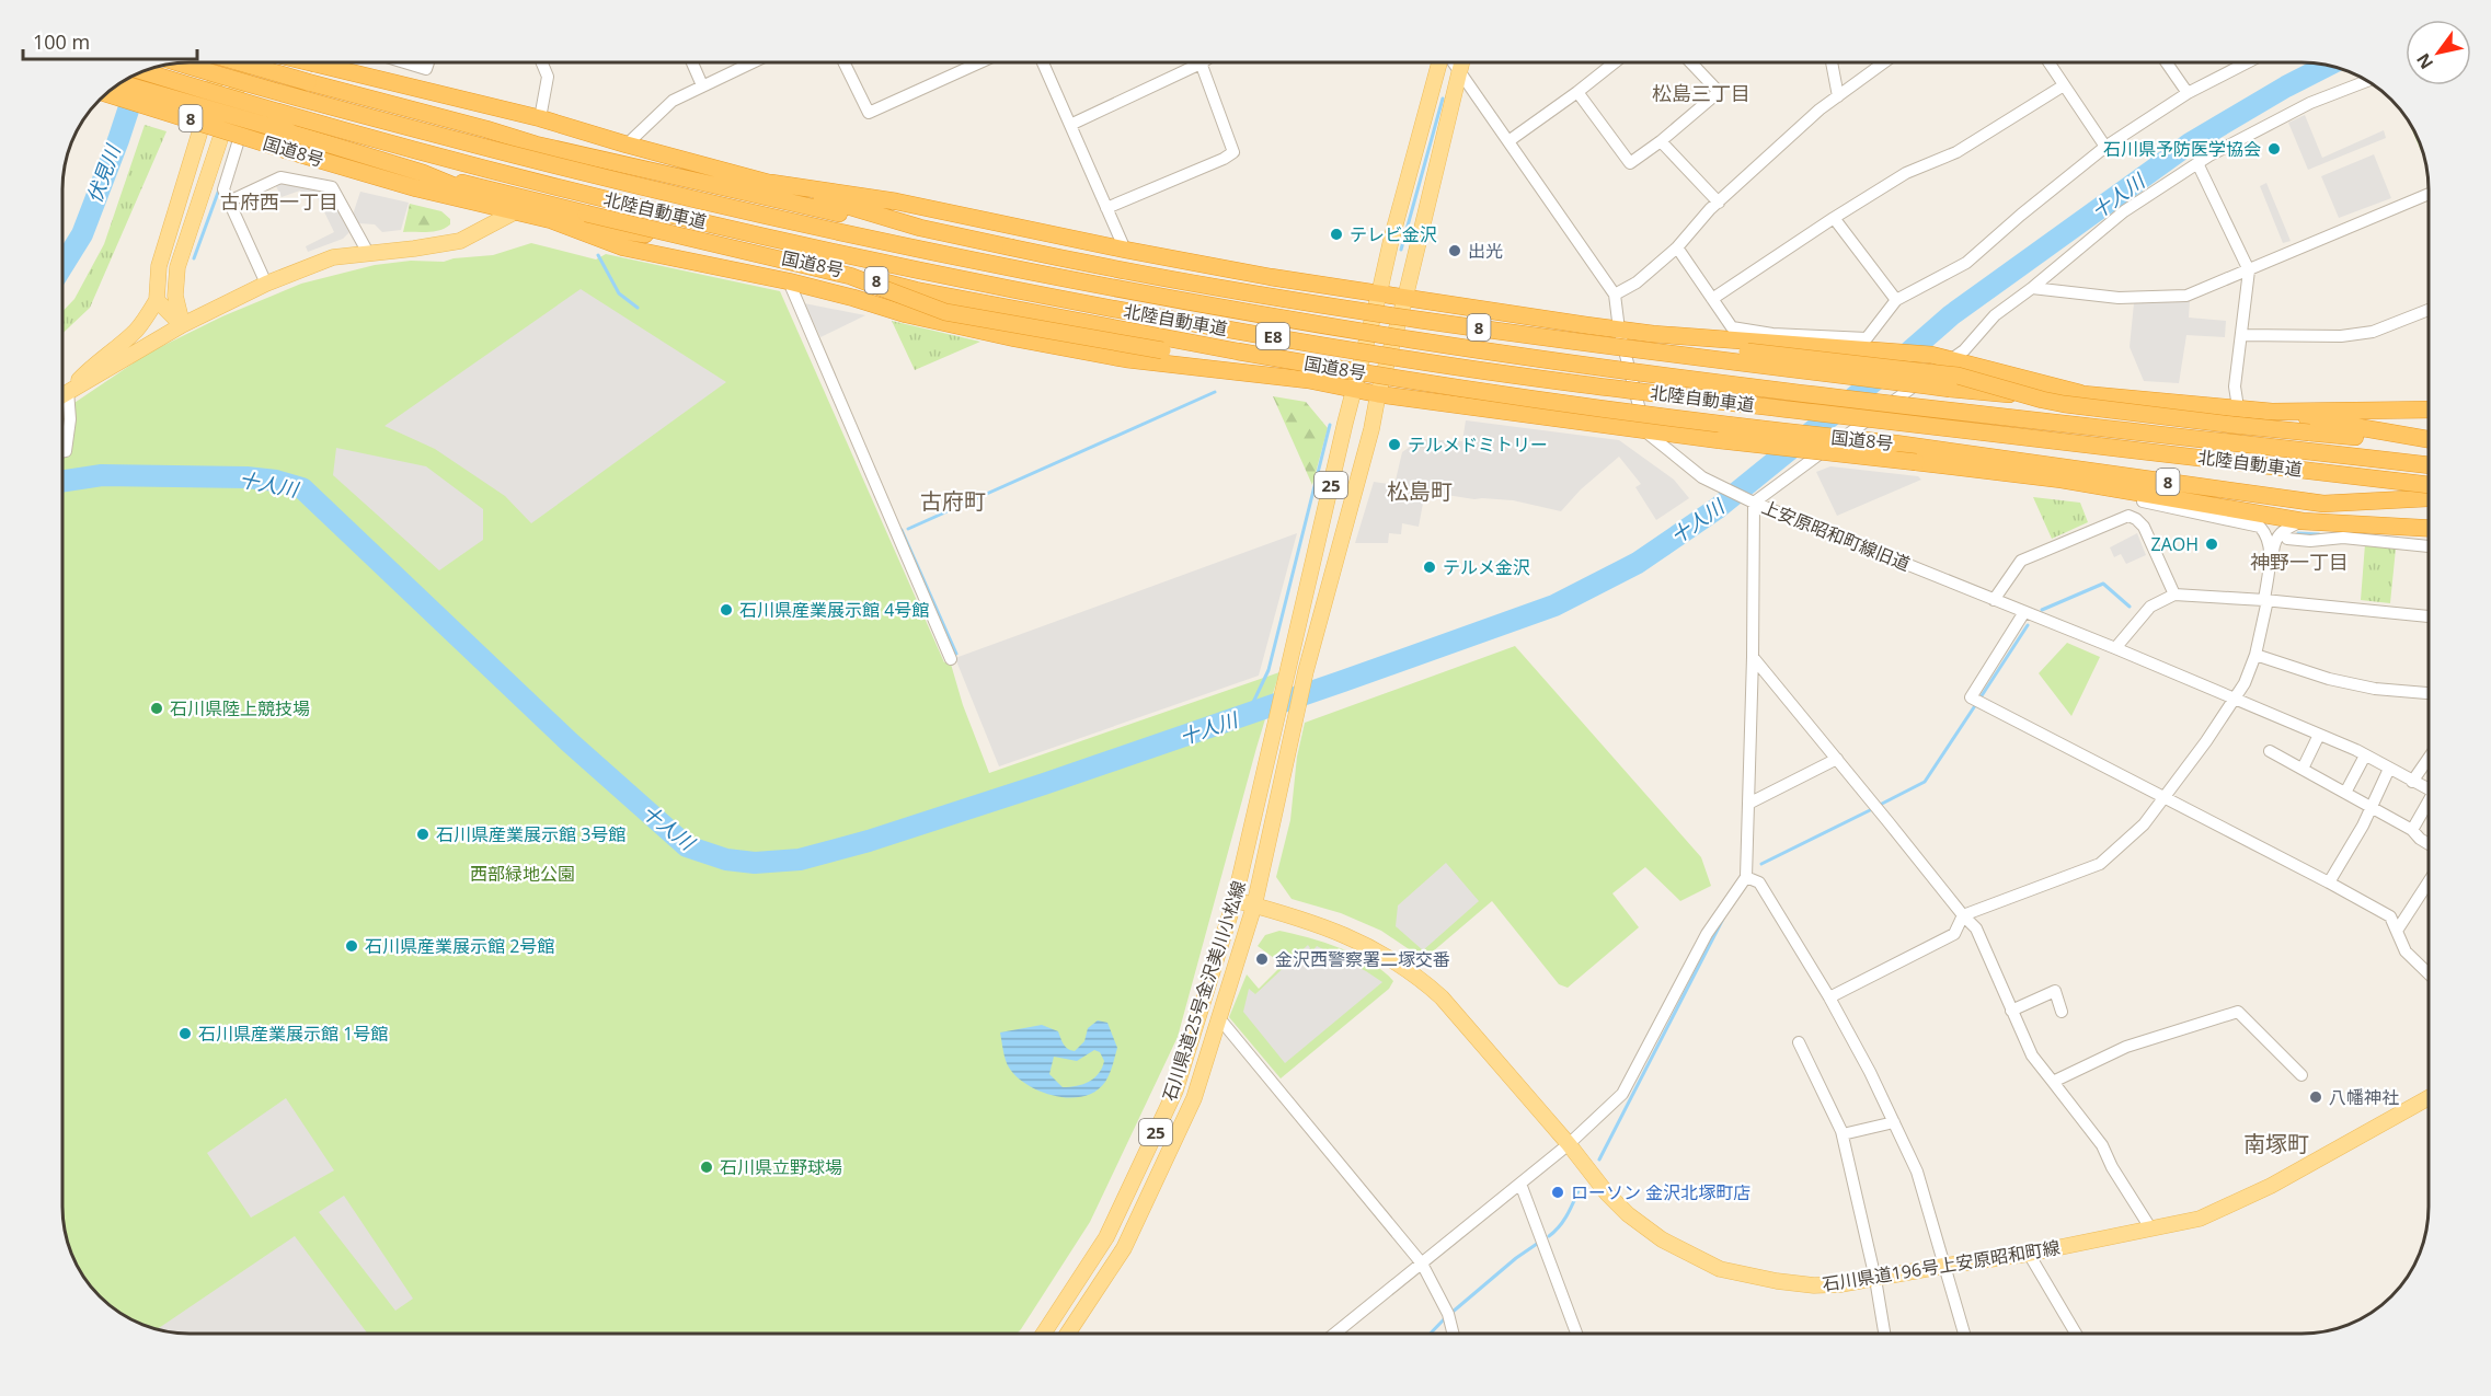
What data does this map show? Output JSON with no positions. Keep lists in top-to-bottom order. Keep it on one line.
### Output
{"streets":{"highway":["8","国道8号","北陸自動車道","E8"],"main road":["25","石川県道25号金沢美川小松線","石川県道196号上安原昭和町線"],"street":["上安原昭和町線旧道"]},"crossings":[["8","25"],["25","石川県道25号金沢美川小松線"],["石川県道25号金沢美川小松線","石川県道196号上安原昭和町線"]],"districts":["松島三丁目","古府西一丁目","松島町","古府町","神野一丁目","南塚町"],"water":["伏見川","十人川"],"parks":["西部緑地公園"],"places":["石川県予防医学協会","テレビ金沢","出光","テルメドミトリー","ZAOH","テルメ金沢","石川県産業展示館 4号館","石川県陸上競技場","石川県産業展示館 3号館","石川県産業展示館 2号館","金沢西警察署二塚交番","石川県産業展示館 1号館","八幡神社","石川県立野球場","ローソン 金沢北塚町店"],"scale_bar":"100 m","north":"bottom left"}
